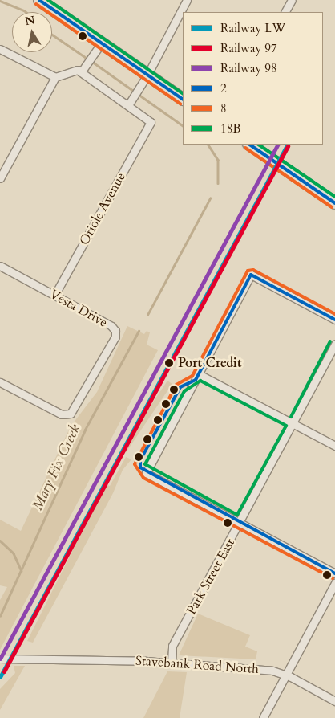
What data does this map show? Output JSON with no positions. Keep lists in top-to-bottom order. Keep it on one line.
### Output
{"streets":{"street":["Oriole Avenue","Vesta Drive","Park Street East","Stavebank Road North"]},"crossings":[["Oriole Avenue","Vesta Drive"],["Park Street East","Stavebank Road North"]],"water":["Mary Fix Creek"],"places":["Port Credit"],"lines":["transit line 2","transit line 18B","transit line 8","rail line LW","rail line 98","rail line 97"],"legend":["Railway LW","Railway 97","Railway 98","2","8","18B"],"north":"top"}
